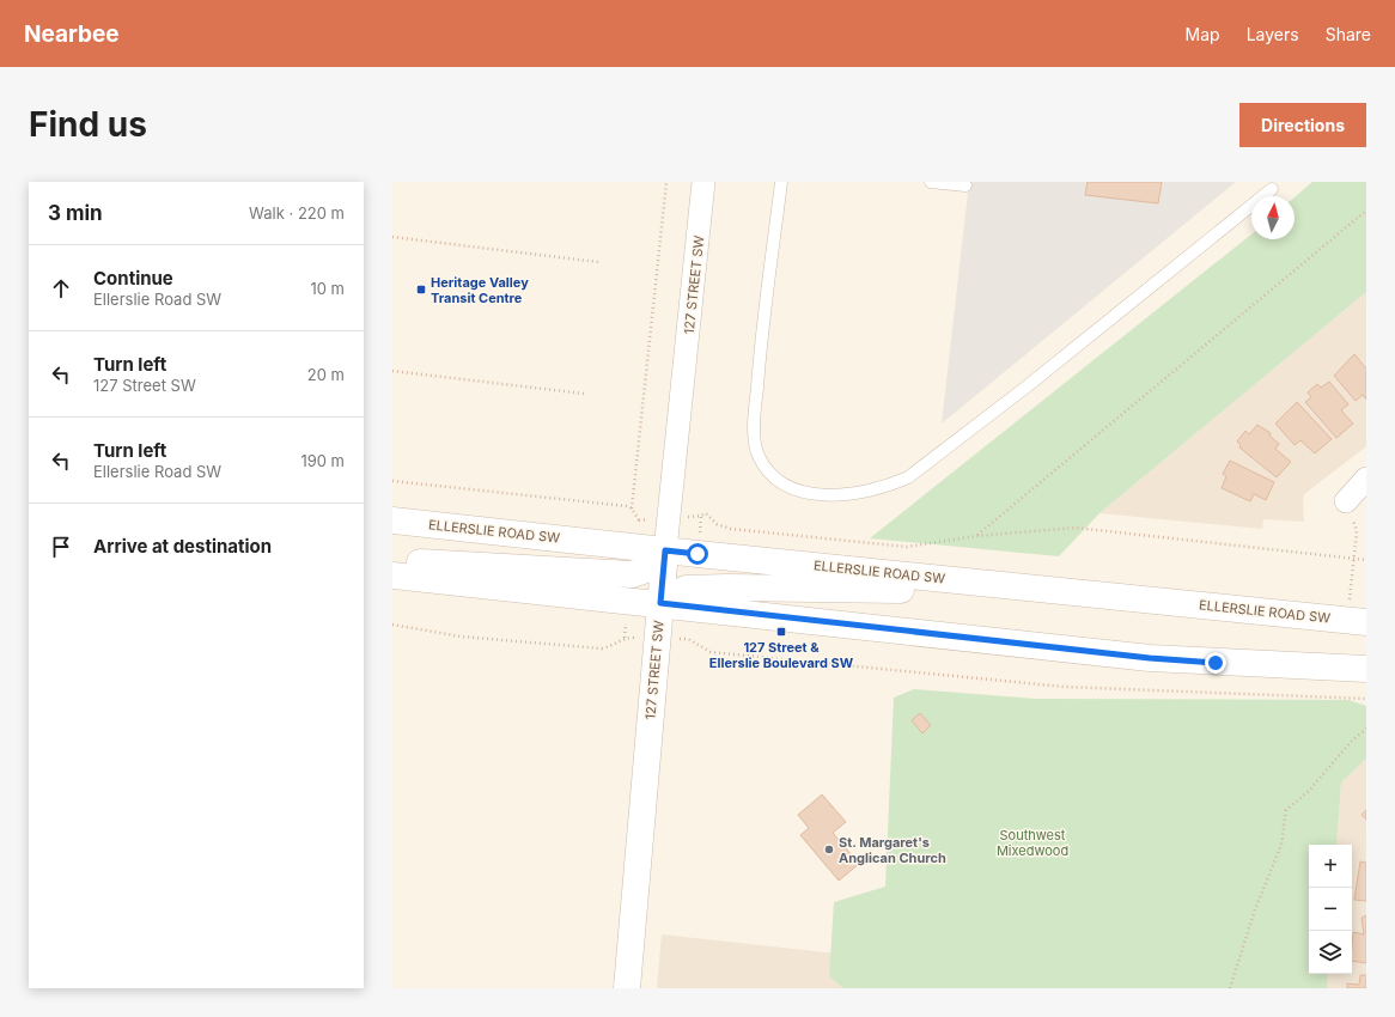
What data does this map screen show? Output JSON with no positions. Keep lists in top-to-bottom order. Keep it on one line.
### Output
{"streets":{"main road":["127 STREET SW","ELLERSLIE ROAD SW"]},"crossings":[["127 STREET SW","ELLERSLIE ROAD SW"]],"parks":["Southwest Mixedwood"],"places":{"transit":["Heritage Valley Transit Centre","127 Street & Ellerslie Boulevard SW"],"other":["St. Margaret's Anglican Church"]},"north":"top","page":{"header":"Nearbee","nav":["Map","Layers","Share"],"buttons":"Directions","title":"Find us","heading":["3 min","Walk · 220 m"],"list":[["Continue","Ellerslie Road SW","10 m"],["Turn left","127 Street SW","20 m"],["Turn left","Ellerslie Road SW","190 m"],"Arrive at destination"],"map_buttons":["+","−"]}}
